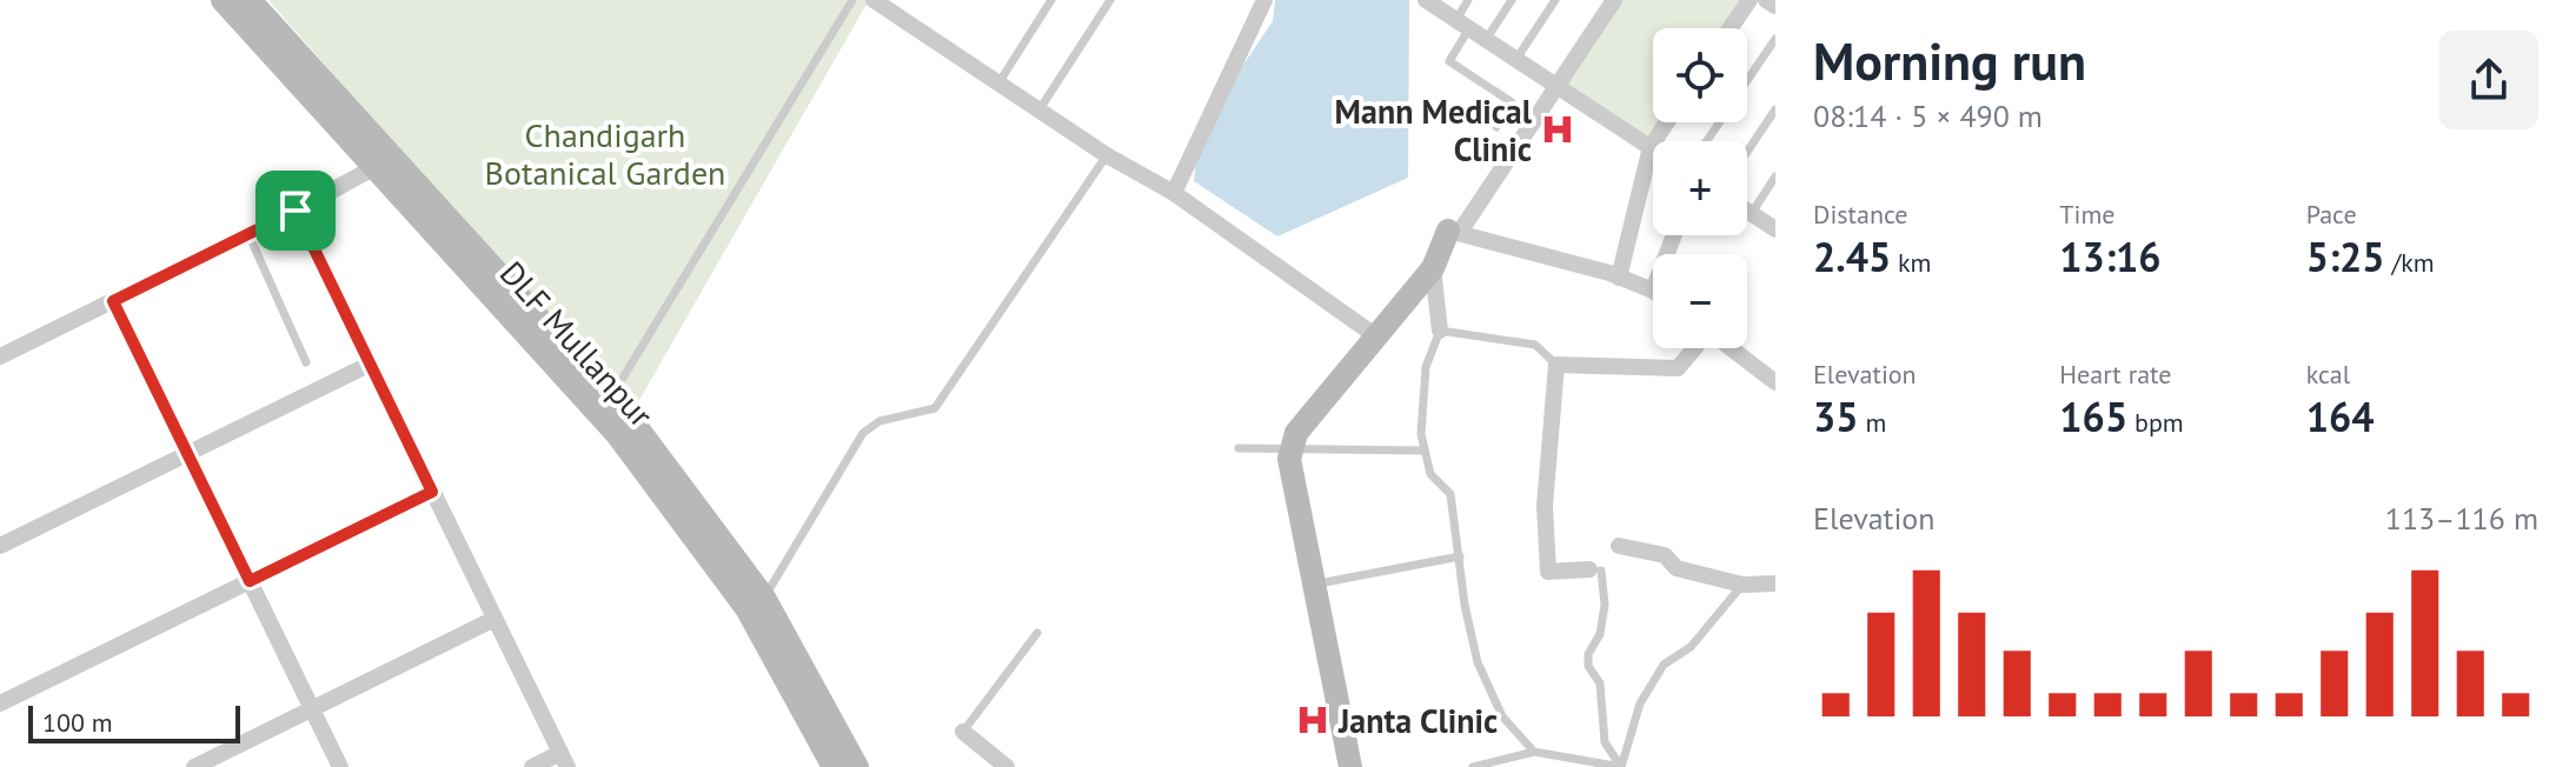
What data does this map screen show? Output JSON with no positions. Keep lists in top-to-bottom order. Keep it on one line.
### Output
{"streets":{"main road":["DLF Mullanpur"]},"parks":["Chandigarh Botanical Garden"],"places":{"hospital":["Mann Medical Clinic","Janta Clinic"]},"scale_bar":"100 m","page":{"heading":["Morning run","08:14 · 5 × 490 m"],"map_buttons":["+","−"],"stats":[["Distance","2.45 km"],["Time","13:16"],["Pace","5:25 /km"],["Elevation","35 m"],["Heart rate","165 bpm"],["kcal","164"]],"chart":["Elevation","113–116 m"],"scale":"100 m"}}
